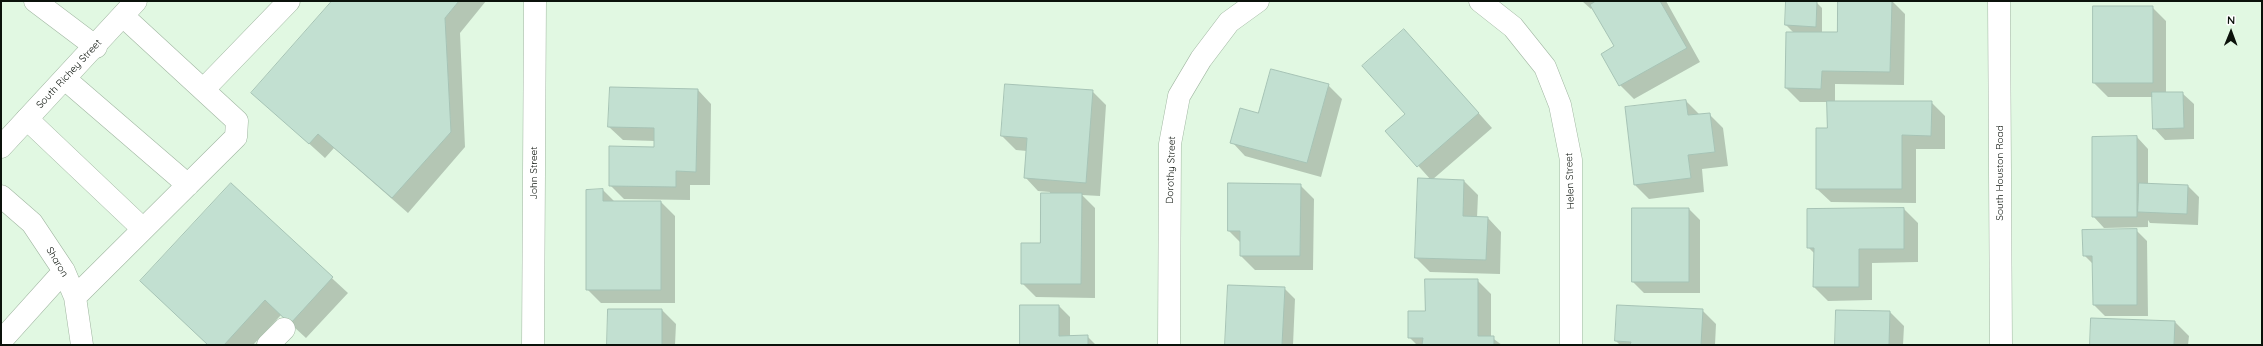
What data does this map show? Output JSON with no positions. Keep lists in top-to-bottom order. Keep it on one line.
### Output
{"streets":{"street":["South Richey Street","Dorothy Street","John Street","South Houston Road","Helen Street","Sharon"]},"north":"top"}
